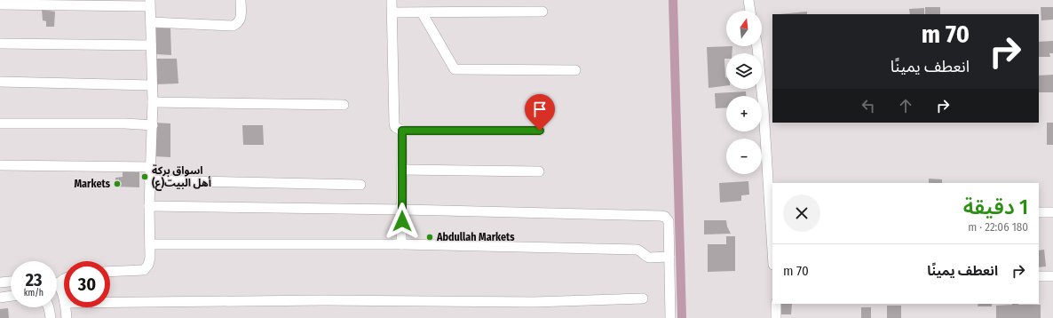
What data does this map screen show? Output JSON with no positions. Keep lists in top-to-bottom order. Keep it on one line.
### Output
{"places":["اسواق بركة أهل البيت(ع)","Markets","Abdullah Markets"],"north":"top","page":{"map_buttons":["+","−"],"turn":["70 m","انعطف يمينًا"],"heading":["1 دقيقة","180 m · 22:06"],"list":[{"name":"انعطف يمينًا","value":"70 m"}],"speed":"23 km/h","limit":"30"}}
